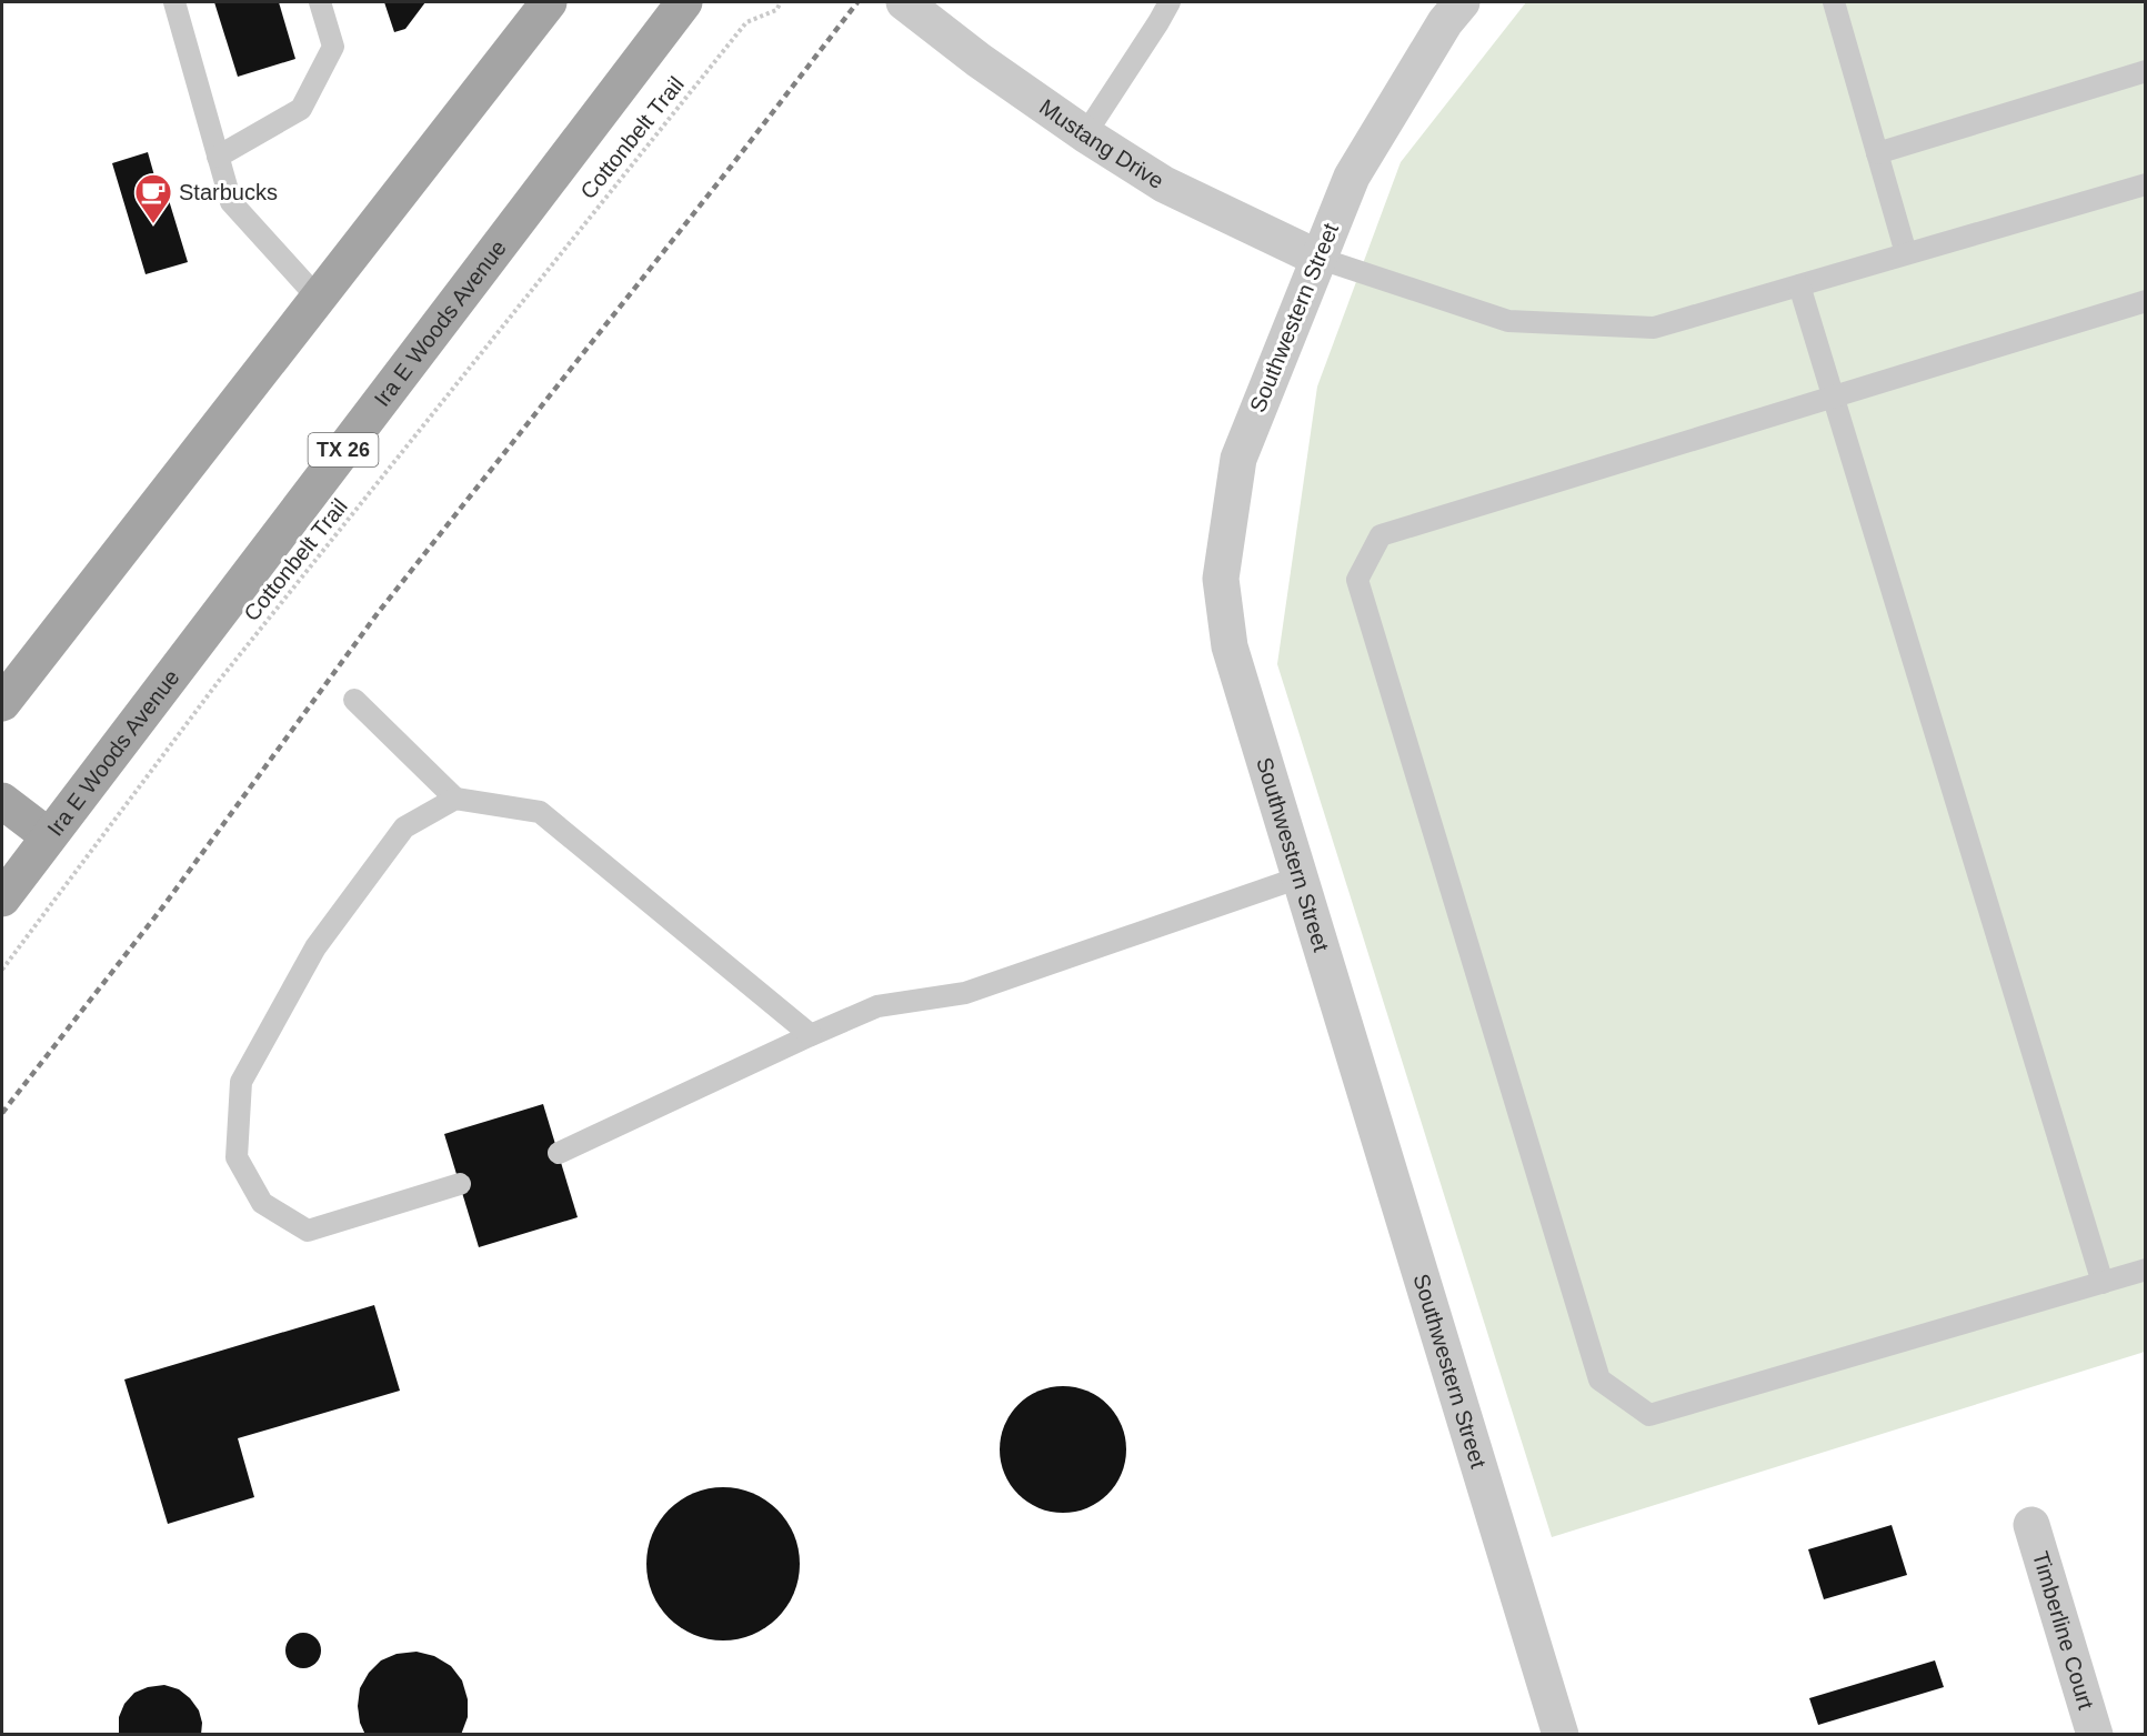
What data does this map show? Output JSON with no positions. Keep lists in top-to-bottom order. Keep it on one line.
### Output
{"streets":{"main road":["Ira E Woods Avenue","TX 26"],"street":["Mustang Drive","Southwestern Street","Timberline Court"],"path":["Cottonbelt Trail"]},"crossings":[["Mustang Drive","Southwestern Street"]],"places":{"cafe":["Starbucks"]}}
